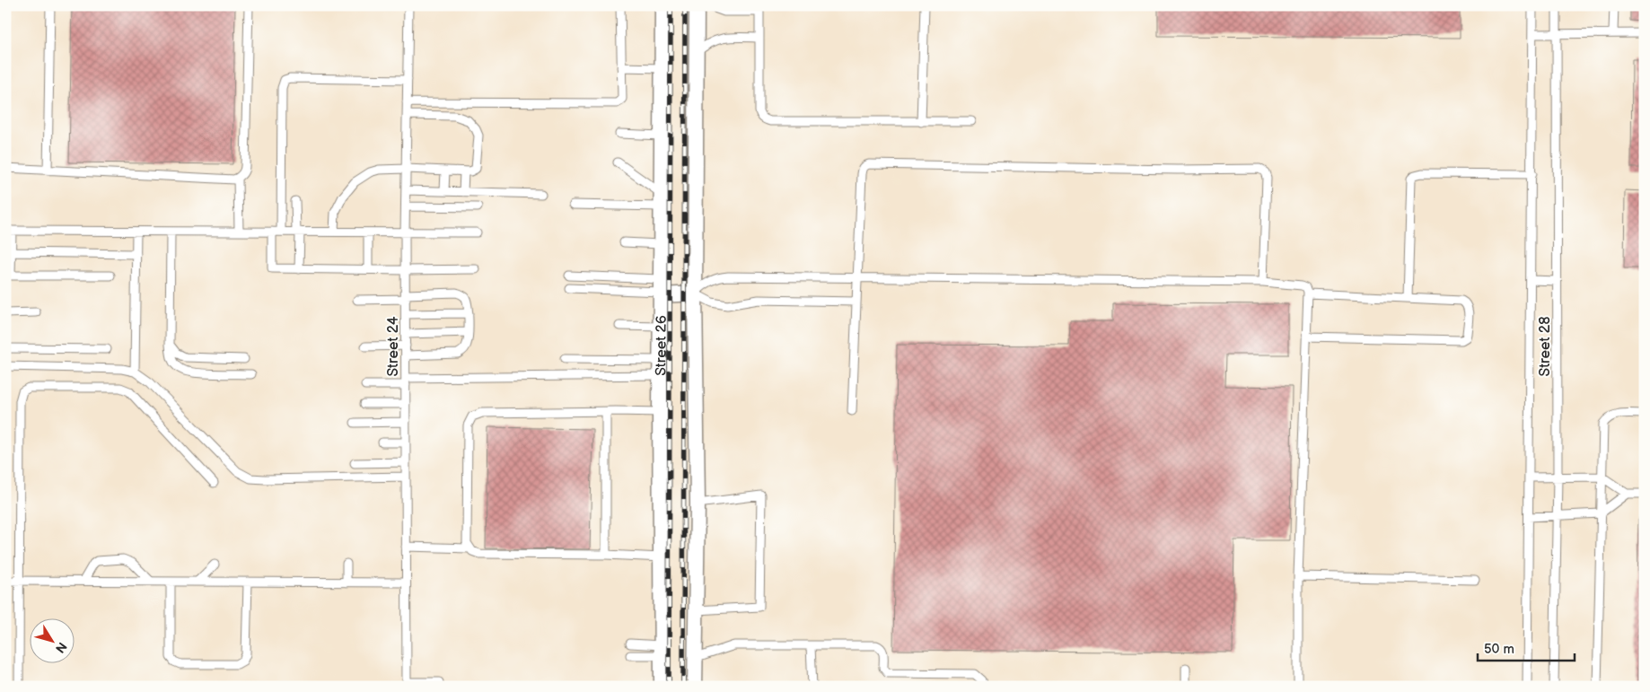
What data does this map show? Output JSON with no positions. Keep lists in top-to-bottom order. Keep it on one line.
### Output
{"streets":{"street":["Street 26"],"lane":["Street 24","Street 28"]},"scale_bar":"50 m","north":"bottom right"}
